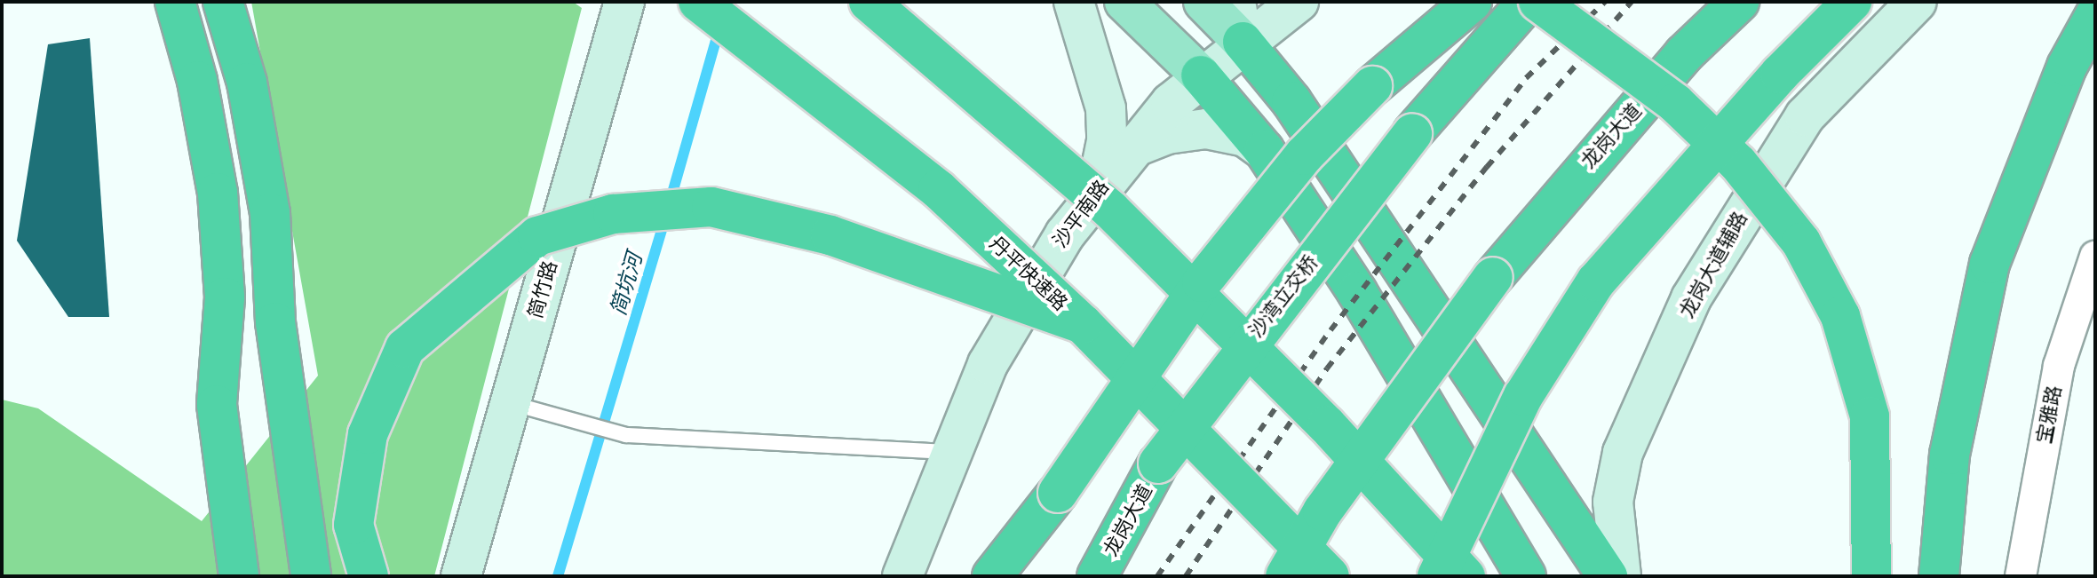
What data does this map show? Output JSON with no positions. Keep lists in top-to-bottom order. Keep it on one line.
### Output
{"streets":{"highway":["龙岗大道","丹平快速路","沙湾立交桥"],"main road":["沙平南路","龙岗大道辅路","简竹路"],"street":["宝雅路"]},"crossings":[["龙岗大道","沙湾立交桥"]],"water":["简坑河"]}
